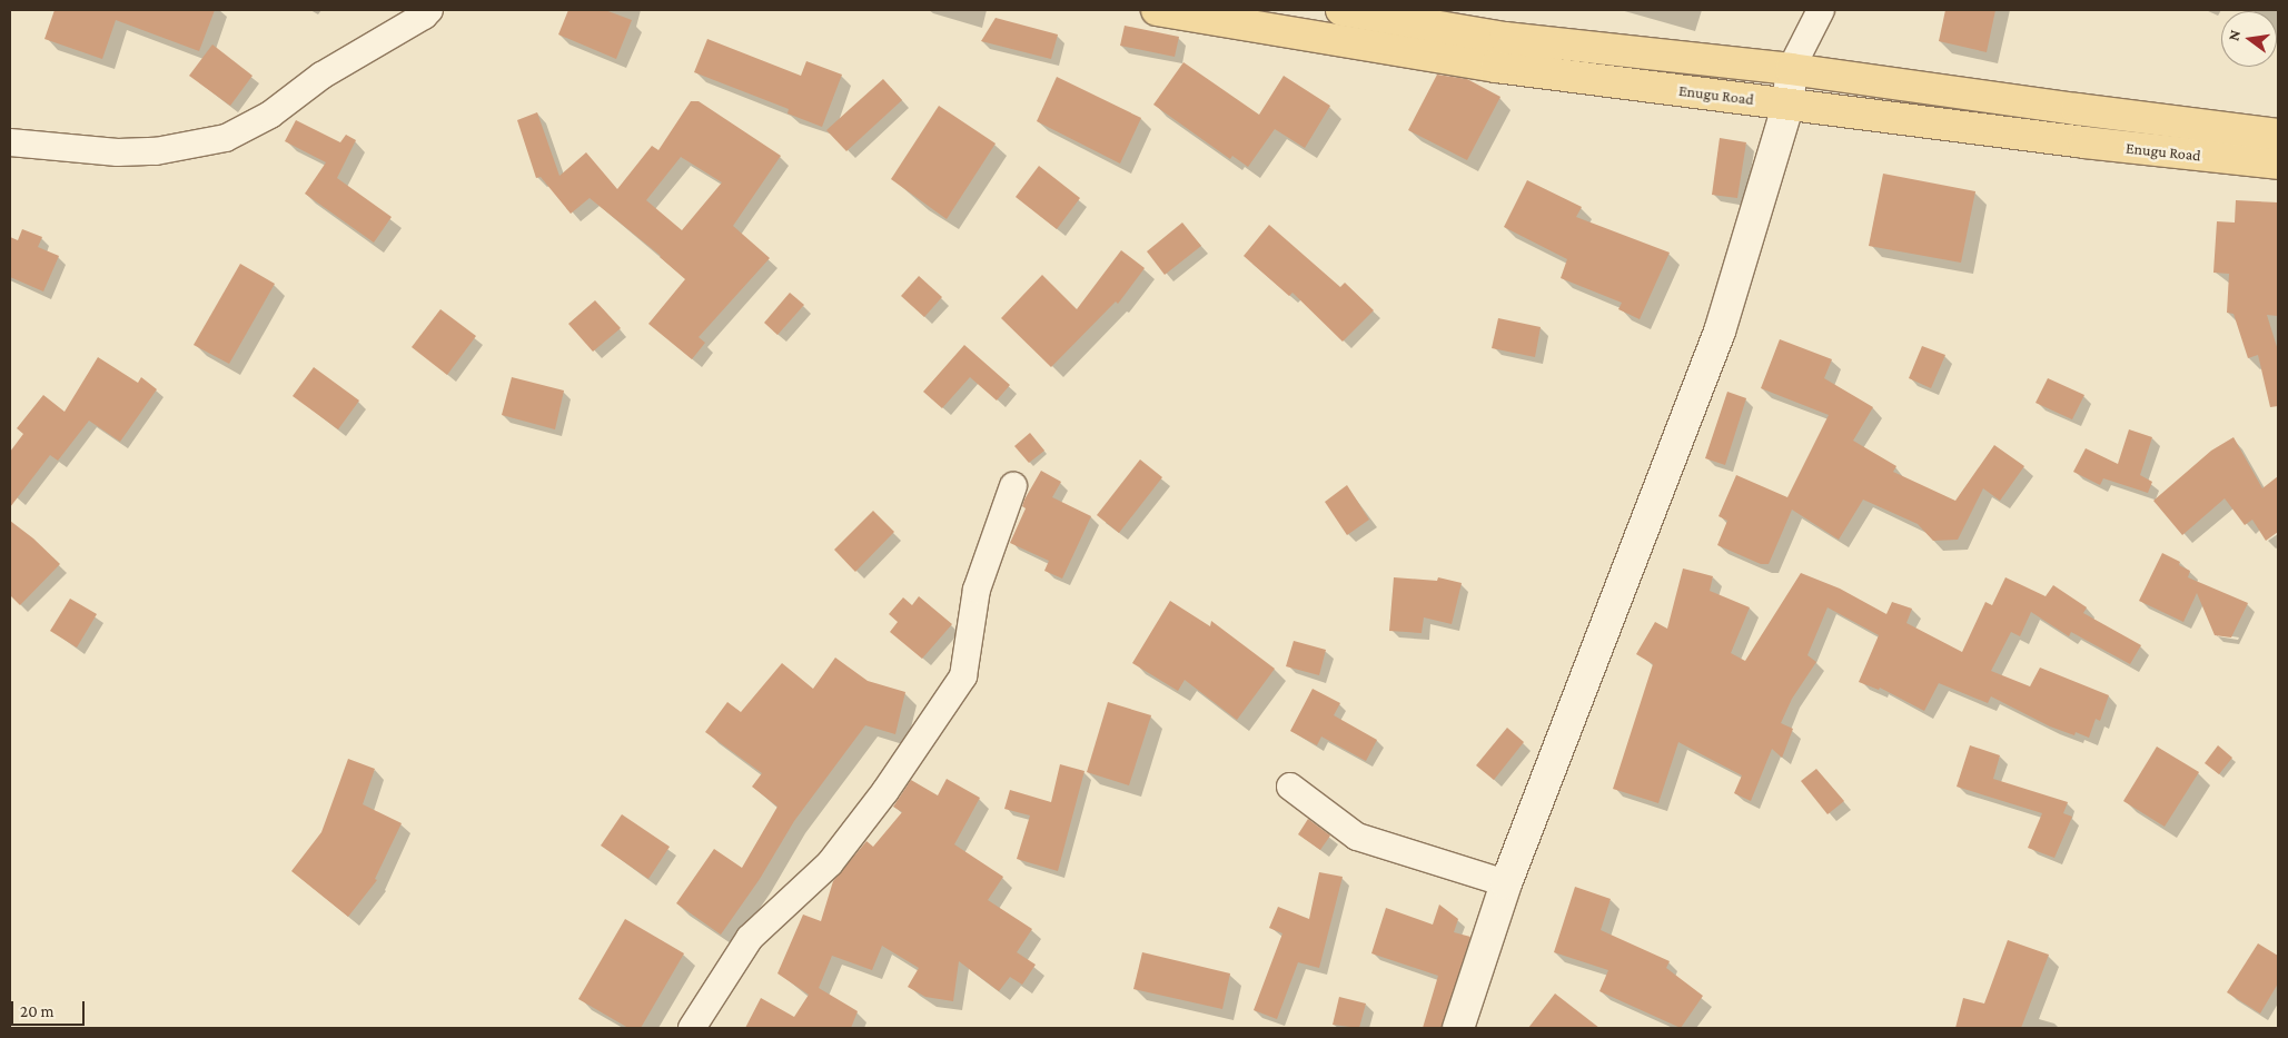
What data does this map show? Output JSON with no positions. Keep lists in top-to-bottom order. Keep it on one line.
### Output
{"streets":{"main road":["Enugu Road"]},"scale_bar":"20 m","north":"left"}
